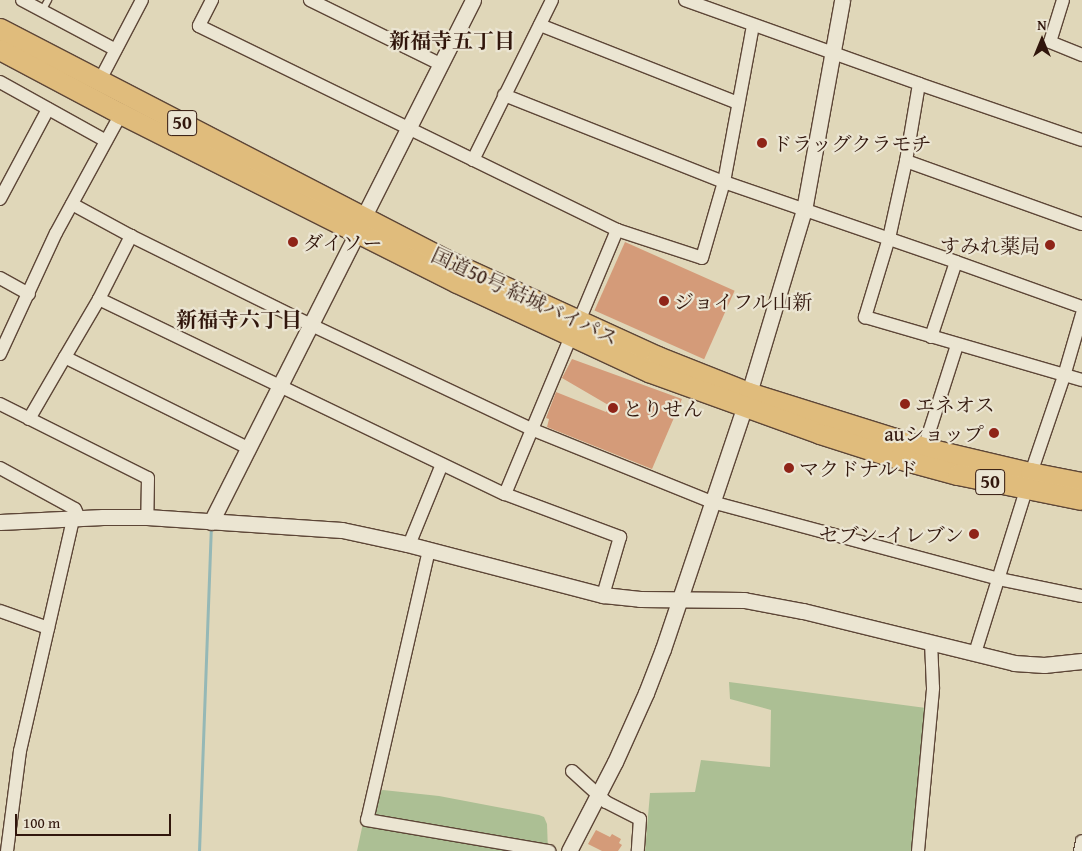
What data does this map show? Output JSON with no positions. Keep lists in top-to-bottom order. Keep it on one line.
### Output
{"streets":{"highway":["50","国道50号 結城バイパス"]},"districts":["新福寺五丁目","新福寺六丁目"],"places":["ドラッグクラモチ","ダイソー","すみれ薬局","ジョイフル山新","エネオス","とりせん","auショップ","マクドナルド","セブン-イレブン"],"scale_bar":"100 m","north":"top"}
